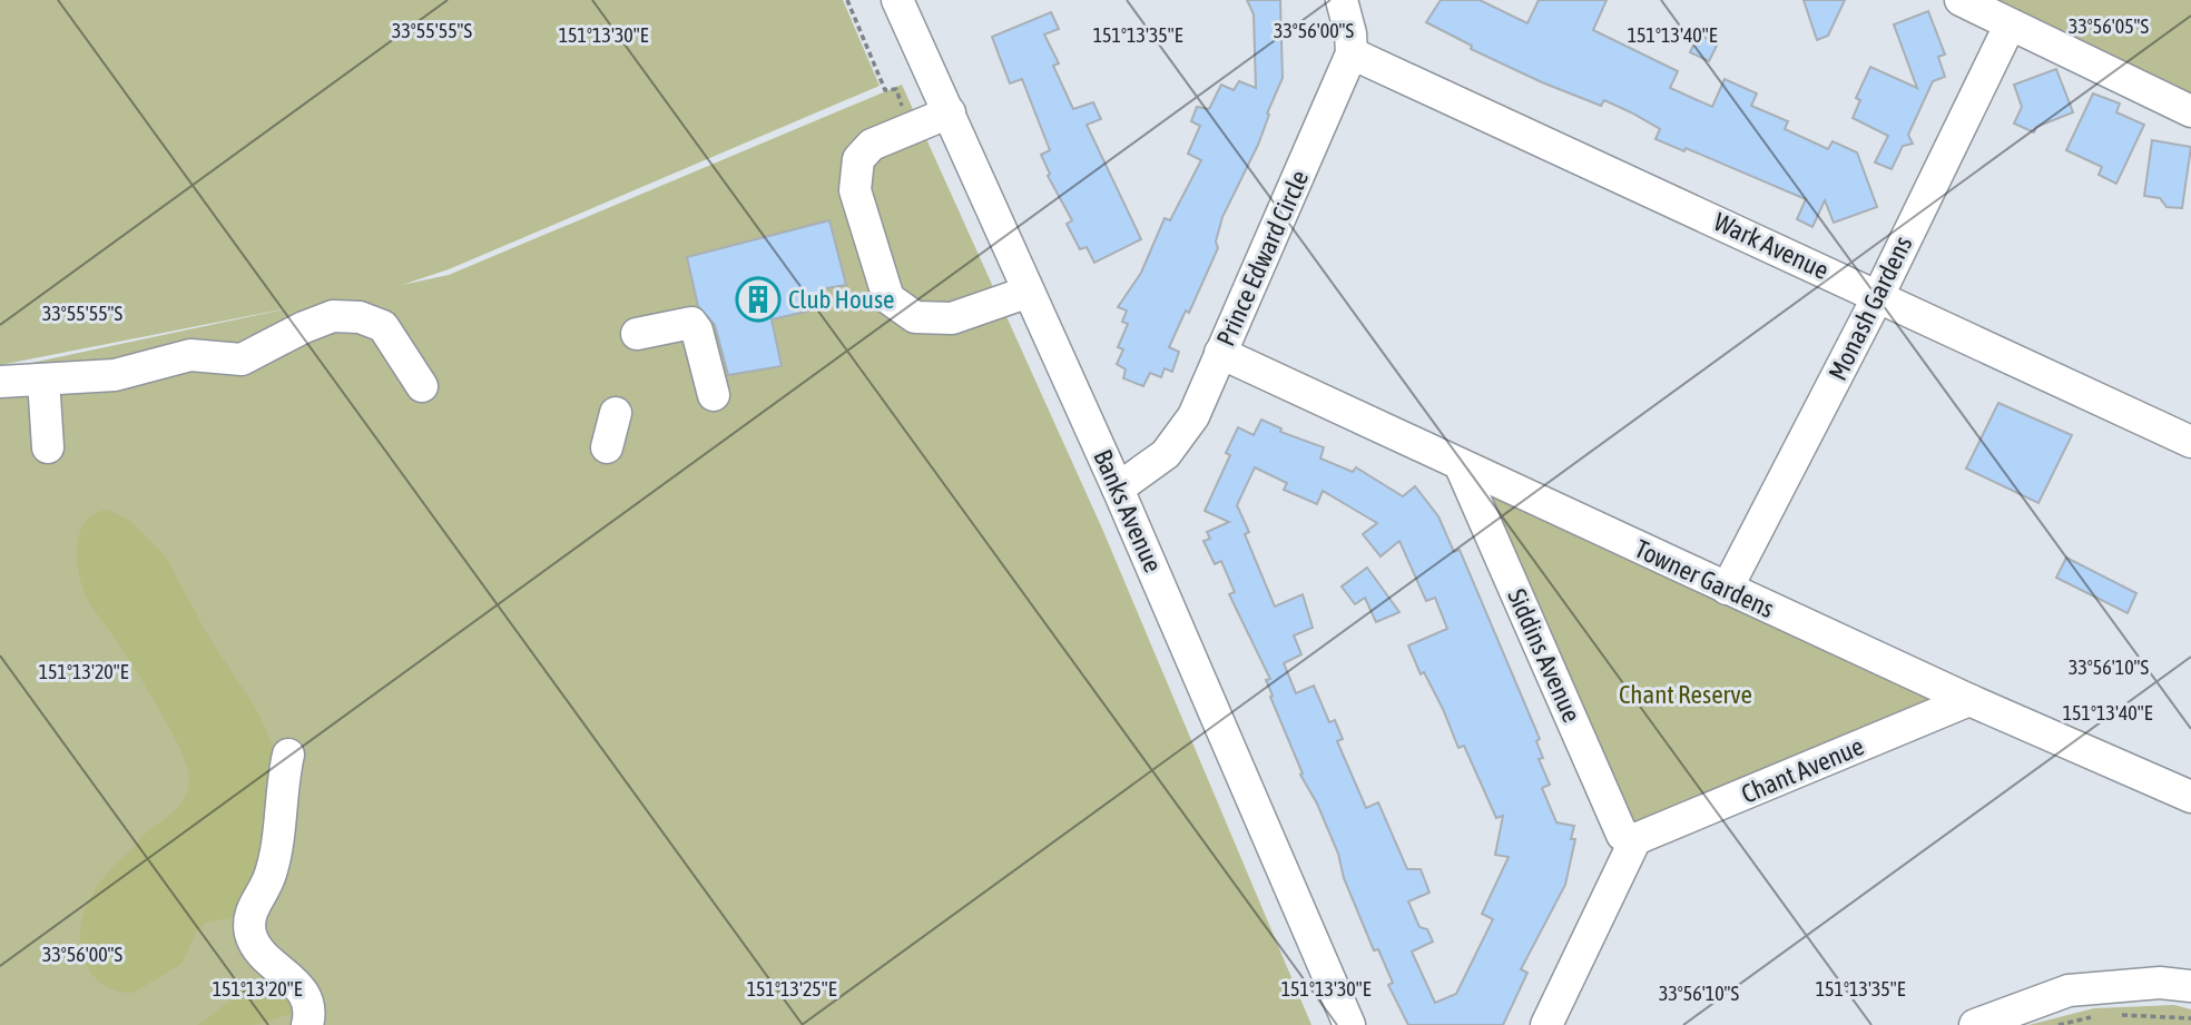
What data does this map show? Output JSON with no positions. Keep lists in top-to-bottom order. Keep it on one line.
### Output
{"streets":{"street":["Wark Avenue","Prince Edward Circle","Monash Gardens","Banks Avenue","Towner Gardens","Siddins Avenue","Chant Avenue"]},"crossings":[["Wark Avenue","Prince Edward Circle"],["Wark Avenue","Monash Gardens"],["Prince Edward Circle","Banks Avenue"],["Prince Edward Circle","Towner Gardens"],["Monash Gardens","Towner Gardens"],["Towner Gardens","Siddins Avenue"],["Towner Gardens","Chant Avenue"],["Siddins Avenue","Chant Avenue"]],"parks":["Chant Reserve"],"places":{"building":["Club House"]},"coordinates":["33°56'05\"S","33°55'55\"S","33°56'00\"S","151°13'30\"E","151°13'35\"E","151°13'40\"E","33°56'10\"S","151°13'20\"E","151°13'25\"E"]}
